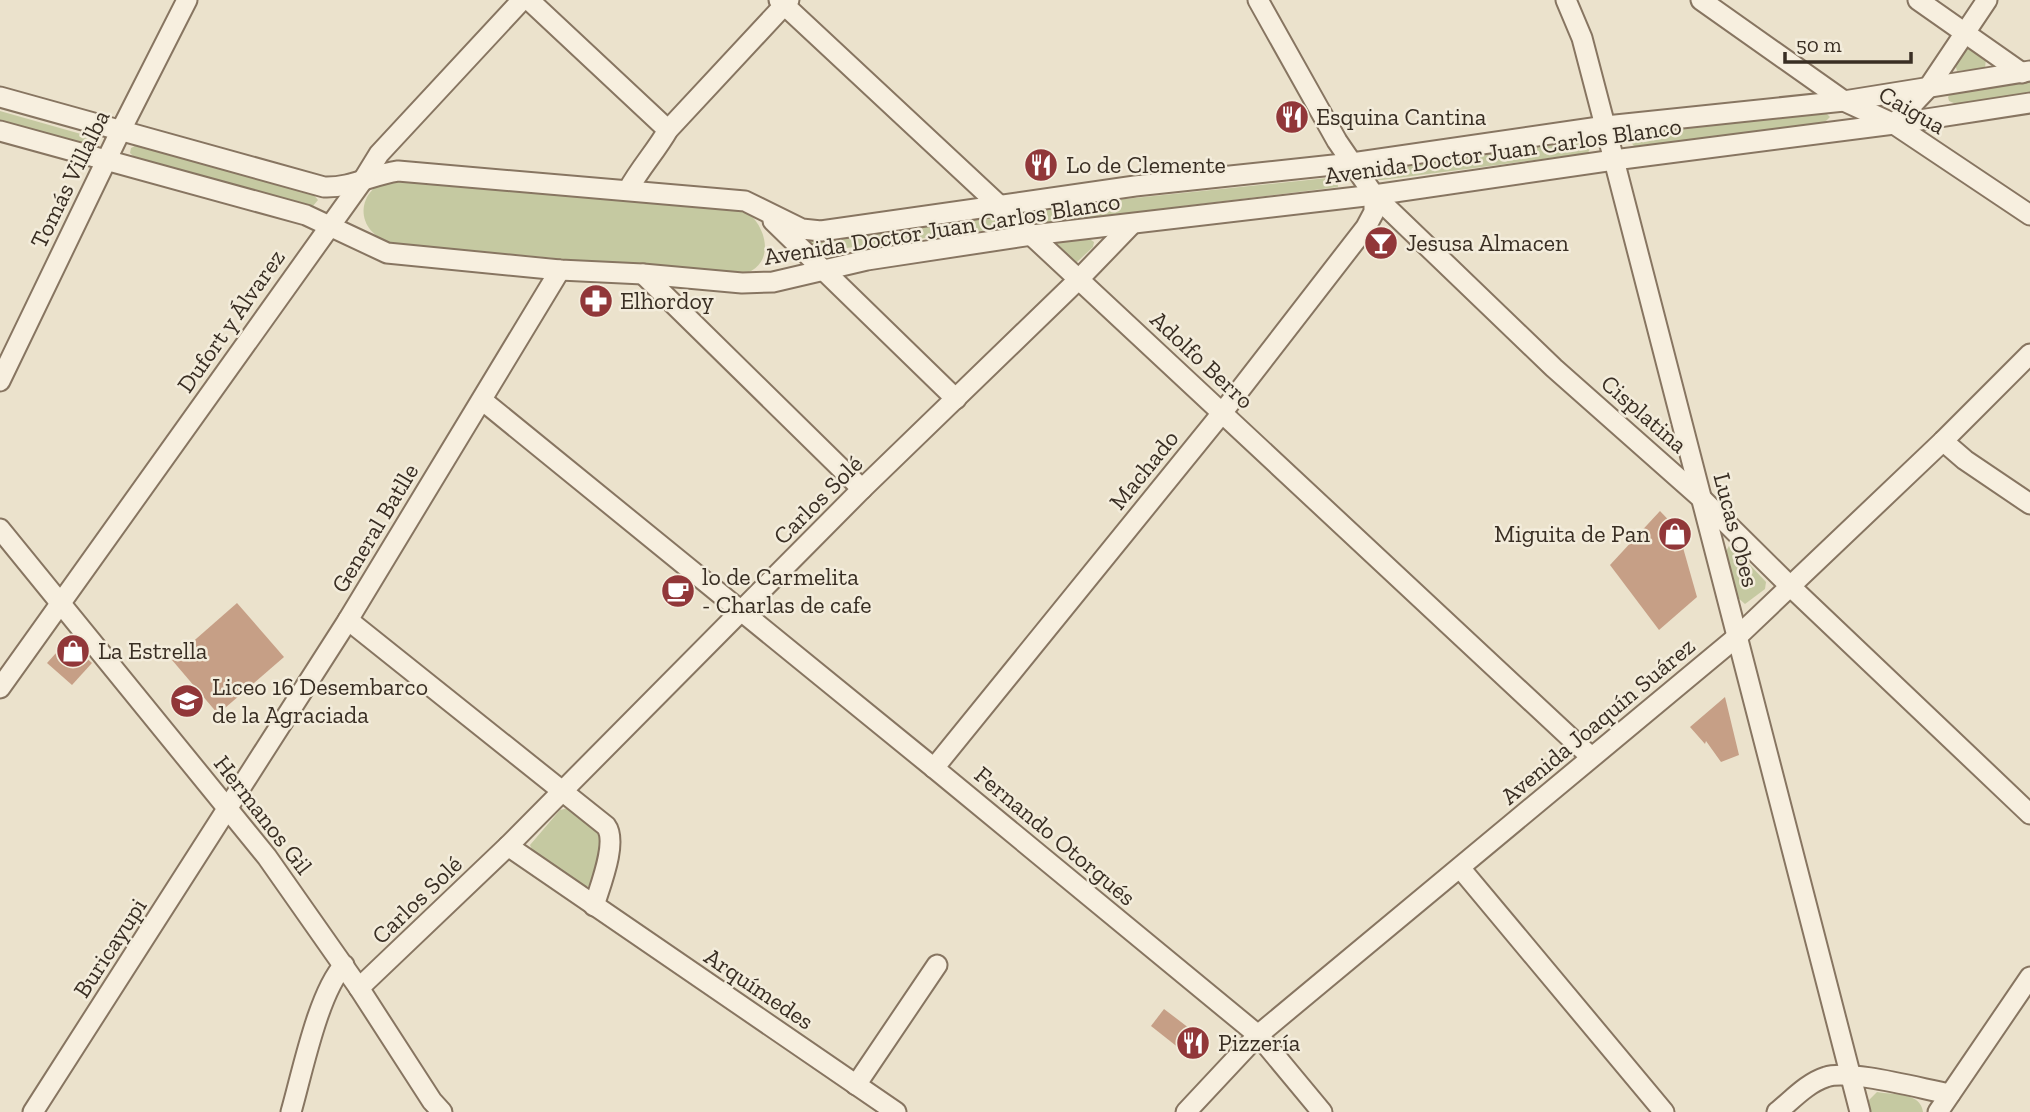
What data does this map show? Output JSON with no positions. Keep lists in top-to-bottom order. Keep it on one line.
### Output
{"streets":{"street":["Caigua","Avenida Doctor Juan Carlos Blanco","Tomás Villalba","Dufort y Álvarez","Adolfo Berro","Cisplatina","Machado","Carlos Solé","General Batlle","Lucas Obes","Avenida Joaquín Suárez","Hermanos Gil","Fernando Otorgués","Buricayupi","Arquímedes"]},"crossings":[["Caigua","Avenida Doctor Juan Carlos Blanco"],["Avenida Doctor Juan Carlos Blanco","Tomás Villalba"],["Avenida Doctor Juan Carlos Blanco","Dufort y Álvarez"],["Avenida Doctor Juan Carlos Blanco","Adolfo Berro"],["Avenida Doctor Juan Carlos Blanco","Cisplatina"],["Avenida Doctor Juan Carlos Blanco","Machado"],["Avenida Doctor Juan Carlos Blanco","Carlos Solé"],["Avenida Doctor Juan Carlos Blanco","General Batlle"],["Avenida Doctor Juan Carlos Blanco","Lucas Obes"],["Dufort y Álvarez","Hermanos Gil"],["Adolfo Berro","Machado"],["Adolfo Berro","Carlos Solé"],["Adolfo Berro","Avenida Joaquín Suárez"],["Cisplatina","Machado"],["Cisplatina","Lucas Obes"],["Cisplatina","Avenida Joaquín Suárez"],["Machado","Fernando Otorgués"],["Carlos Solé","Hermanos Gil"],["Carlos Solé","Fernando Otorgués"],["Carlos Solé","Arquímedes"],["General Batlle","Hermanos Gil"],["General Batlle","Fernando Otorgués"],["General Batlle","Buricayupi"],["Lucas Obes","Avenida Joaquín Suárez"],["Avenida Joaquín Suárez","Fernando Otorgués"],["Hermanos Gil","Buricayupi"]],"places":{"restaurant":["Esquina Cantina","Lo de Clemente","Pizzería"],"bar":["Jesusa Almacen"],"pharmacy":["Elhordoy"],"shop":["Miguita de Pan","La Estrella"],"cafe":["lo de Carmelita - Charlas de cafe"],"school or university":["Liceo 16 Desembarco de la Agraciada"]},"scale_bar":"50 m"}
